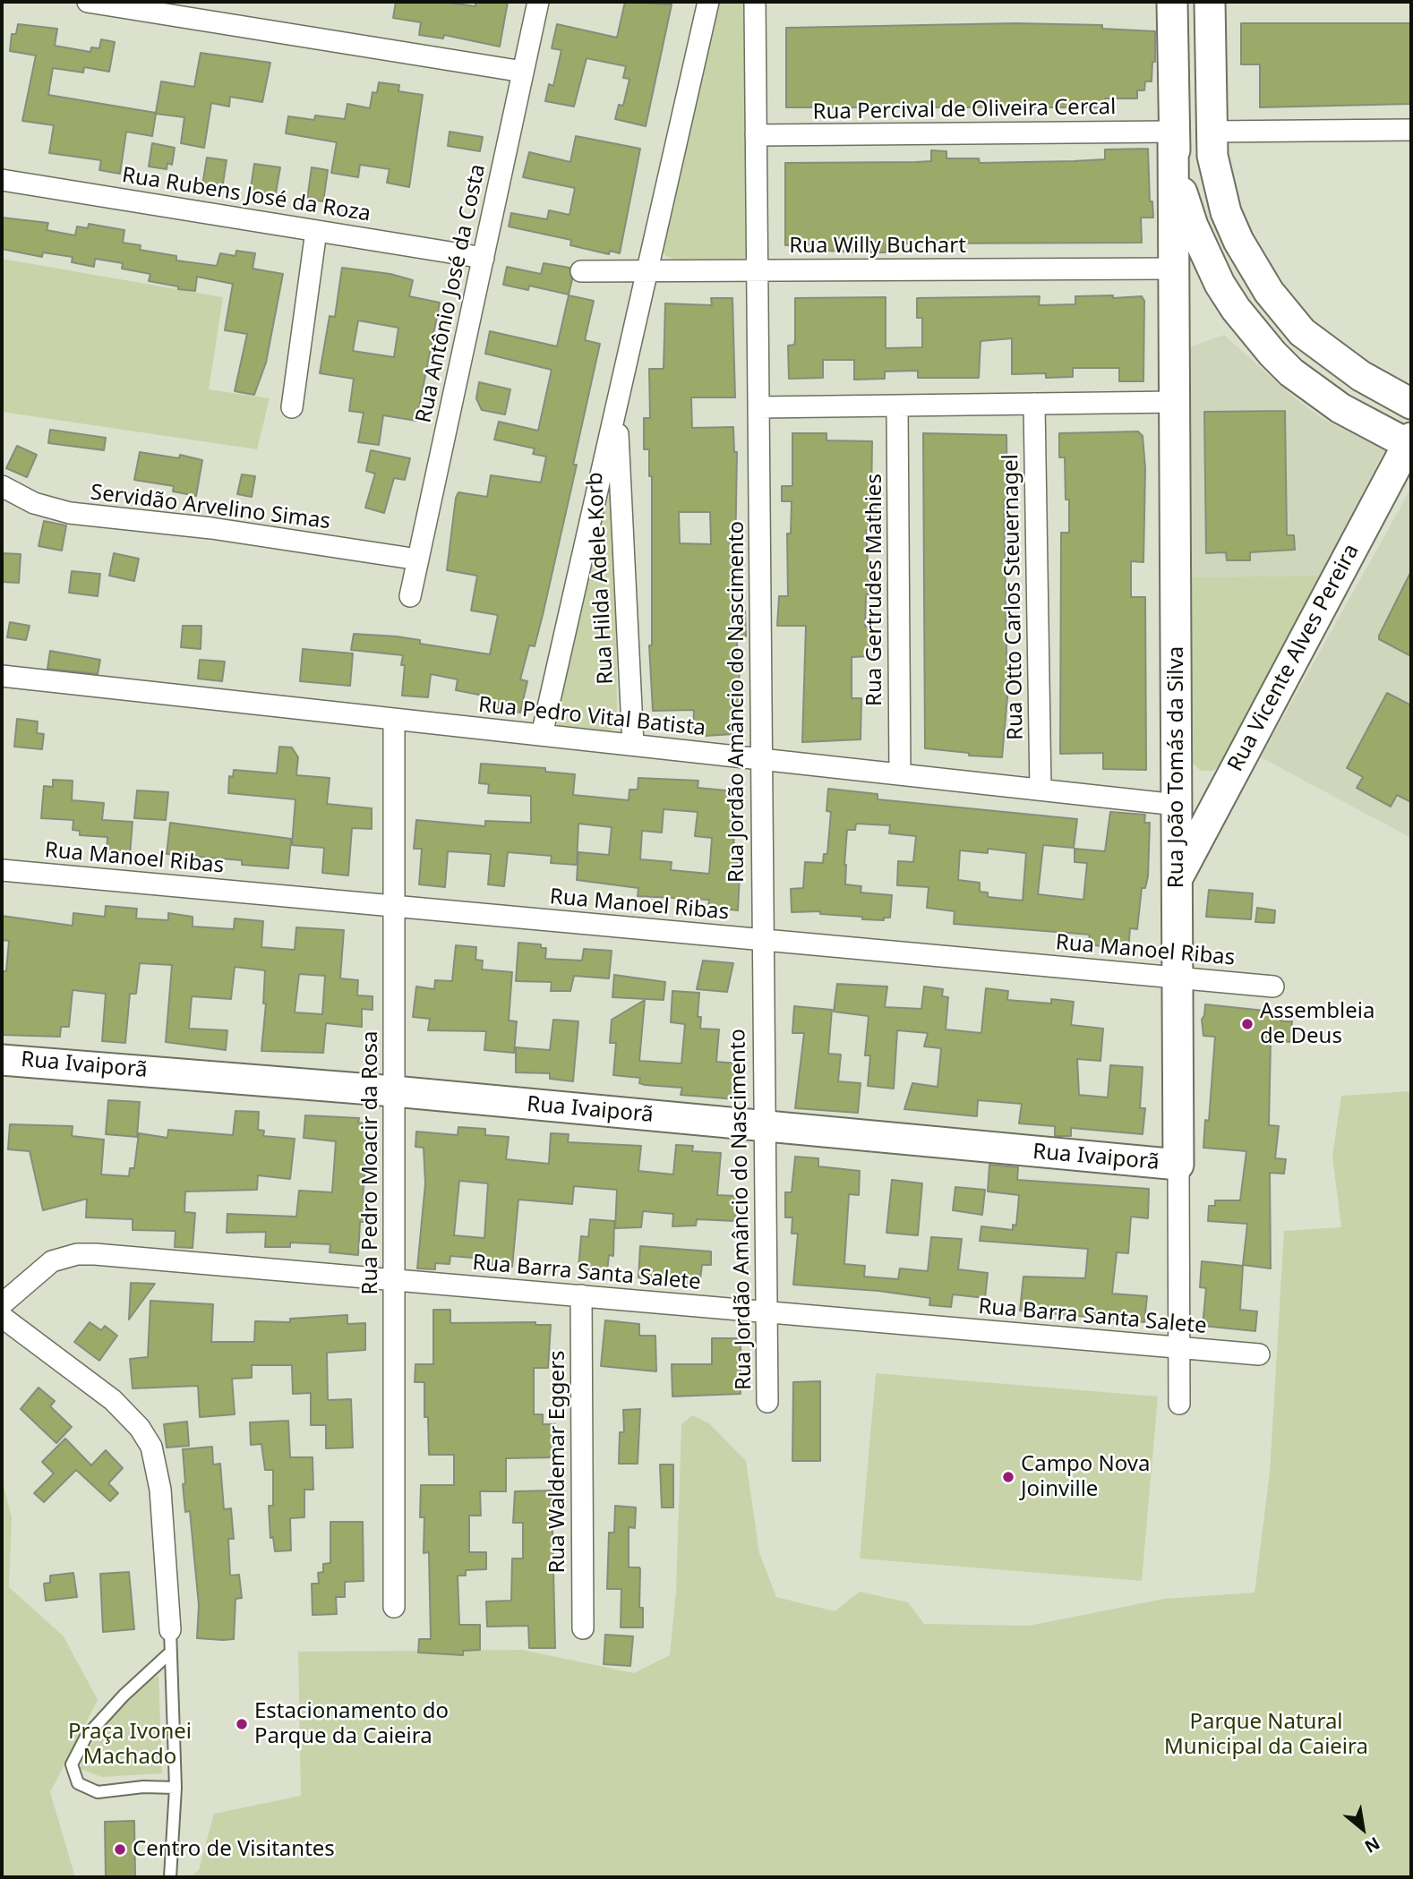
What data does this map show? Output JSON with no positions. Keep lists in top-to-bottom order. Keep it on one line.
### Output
{"streets":{"street":["Rua Percival de Oliveira Cercal","Rua Rubens José da Roza","Rua Willy Buchart","Rua Antônio José da Costa","Servidão Arvelino Simas","Rua Hilda Adele Korb","Rua Gertrudes Mathies","Rua Otto Carlos Steuernagel","Rua Vicente Alves Pereira","Rua Jordão Amâncio do Nascimento","Rua Pedro Vital Batista","Rua João Tomás da Silva","Rua Manoel Ribas","Rua Ivaiporã","Rua Pedro Moacir da Rosa","Rua Barra Santa Salete","Rua Waldemar Eggers"]},"crossings":[["Rua Percival de Oliveira Cercal","Rua Jordão Amâncio do Nascimento"],["Rua Percival de Oliveira Cercal","Rua João Tomás da Silva"],["Rua Rubens José da Roza","Rua Antônio José da Costa"],["Rua Willy Buchart","Rua Jordão Amâncio do Nascimento"],["Rua Willy Buchart","Rua João Tomás da Silva"],["Rua Antônio José da Costa","Servidão Arvelino Simas"],["Rua Hilda Adele Korb","Rua Pedro Vital Batista"],["Rua Gertrudes Mathies","Rua Pedro Vital Batista"],["Rua Otto Carlos Steuernagel","Rua Pedro Vital Batista"],["Rua Vicente Alves Pereira","Rua João Tomás da Silva"],["Rua Jordão Amâncio do Nascimento","Rua Pedro Vital Batista"],["Rua Jordão Amâncio do Nascimento","Rua Manoel Ribas"],["Rua Jordão Amâncio do Nascimento","Rua Ivaiporã"],["Rua Jordão Amâncio do Nascimento","Rua Barra Santa Salete"],["Rua Pedro Vital Batista","Rua João Tomás da Silva"],["Rua Pedro Vital Batista","Rua Pedro Moacir da Rosa"],["Rua João Tomás da Silva","Rua Manoel Ribas"],["Rua João Tomás da Silva","Rua Ivaiporã"],["Rua João Tomás da Silva","Rua Barra Santa Salete"],["Rua Manoel Ribas","Rua Pedro Moacir da Rosa"],["Rua Ivaiporã","Rua Pedro Moacir da Rosa"],["Rua Pedro Moacir da Rosa","Rua Barra Santa Salete"],["Rua Barra Santa Salete","Rua Waldemar Eggers"]],"parks":["Parque Natural Municipal da Caieira","Praça Ivonei Machado"],"places":["Assembleia de Deus","Campo Nova Joinville","Estacionamento do Parque da Caieira","Centro de Visitantes"],"north":"bottom right"}
